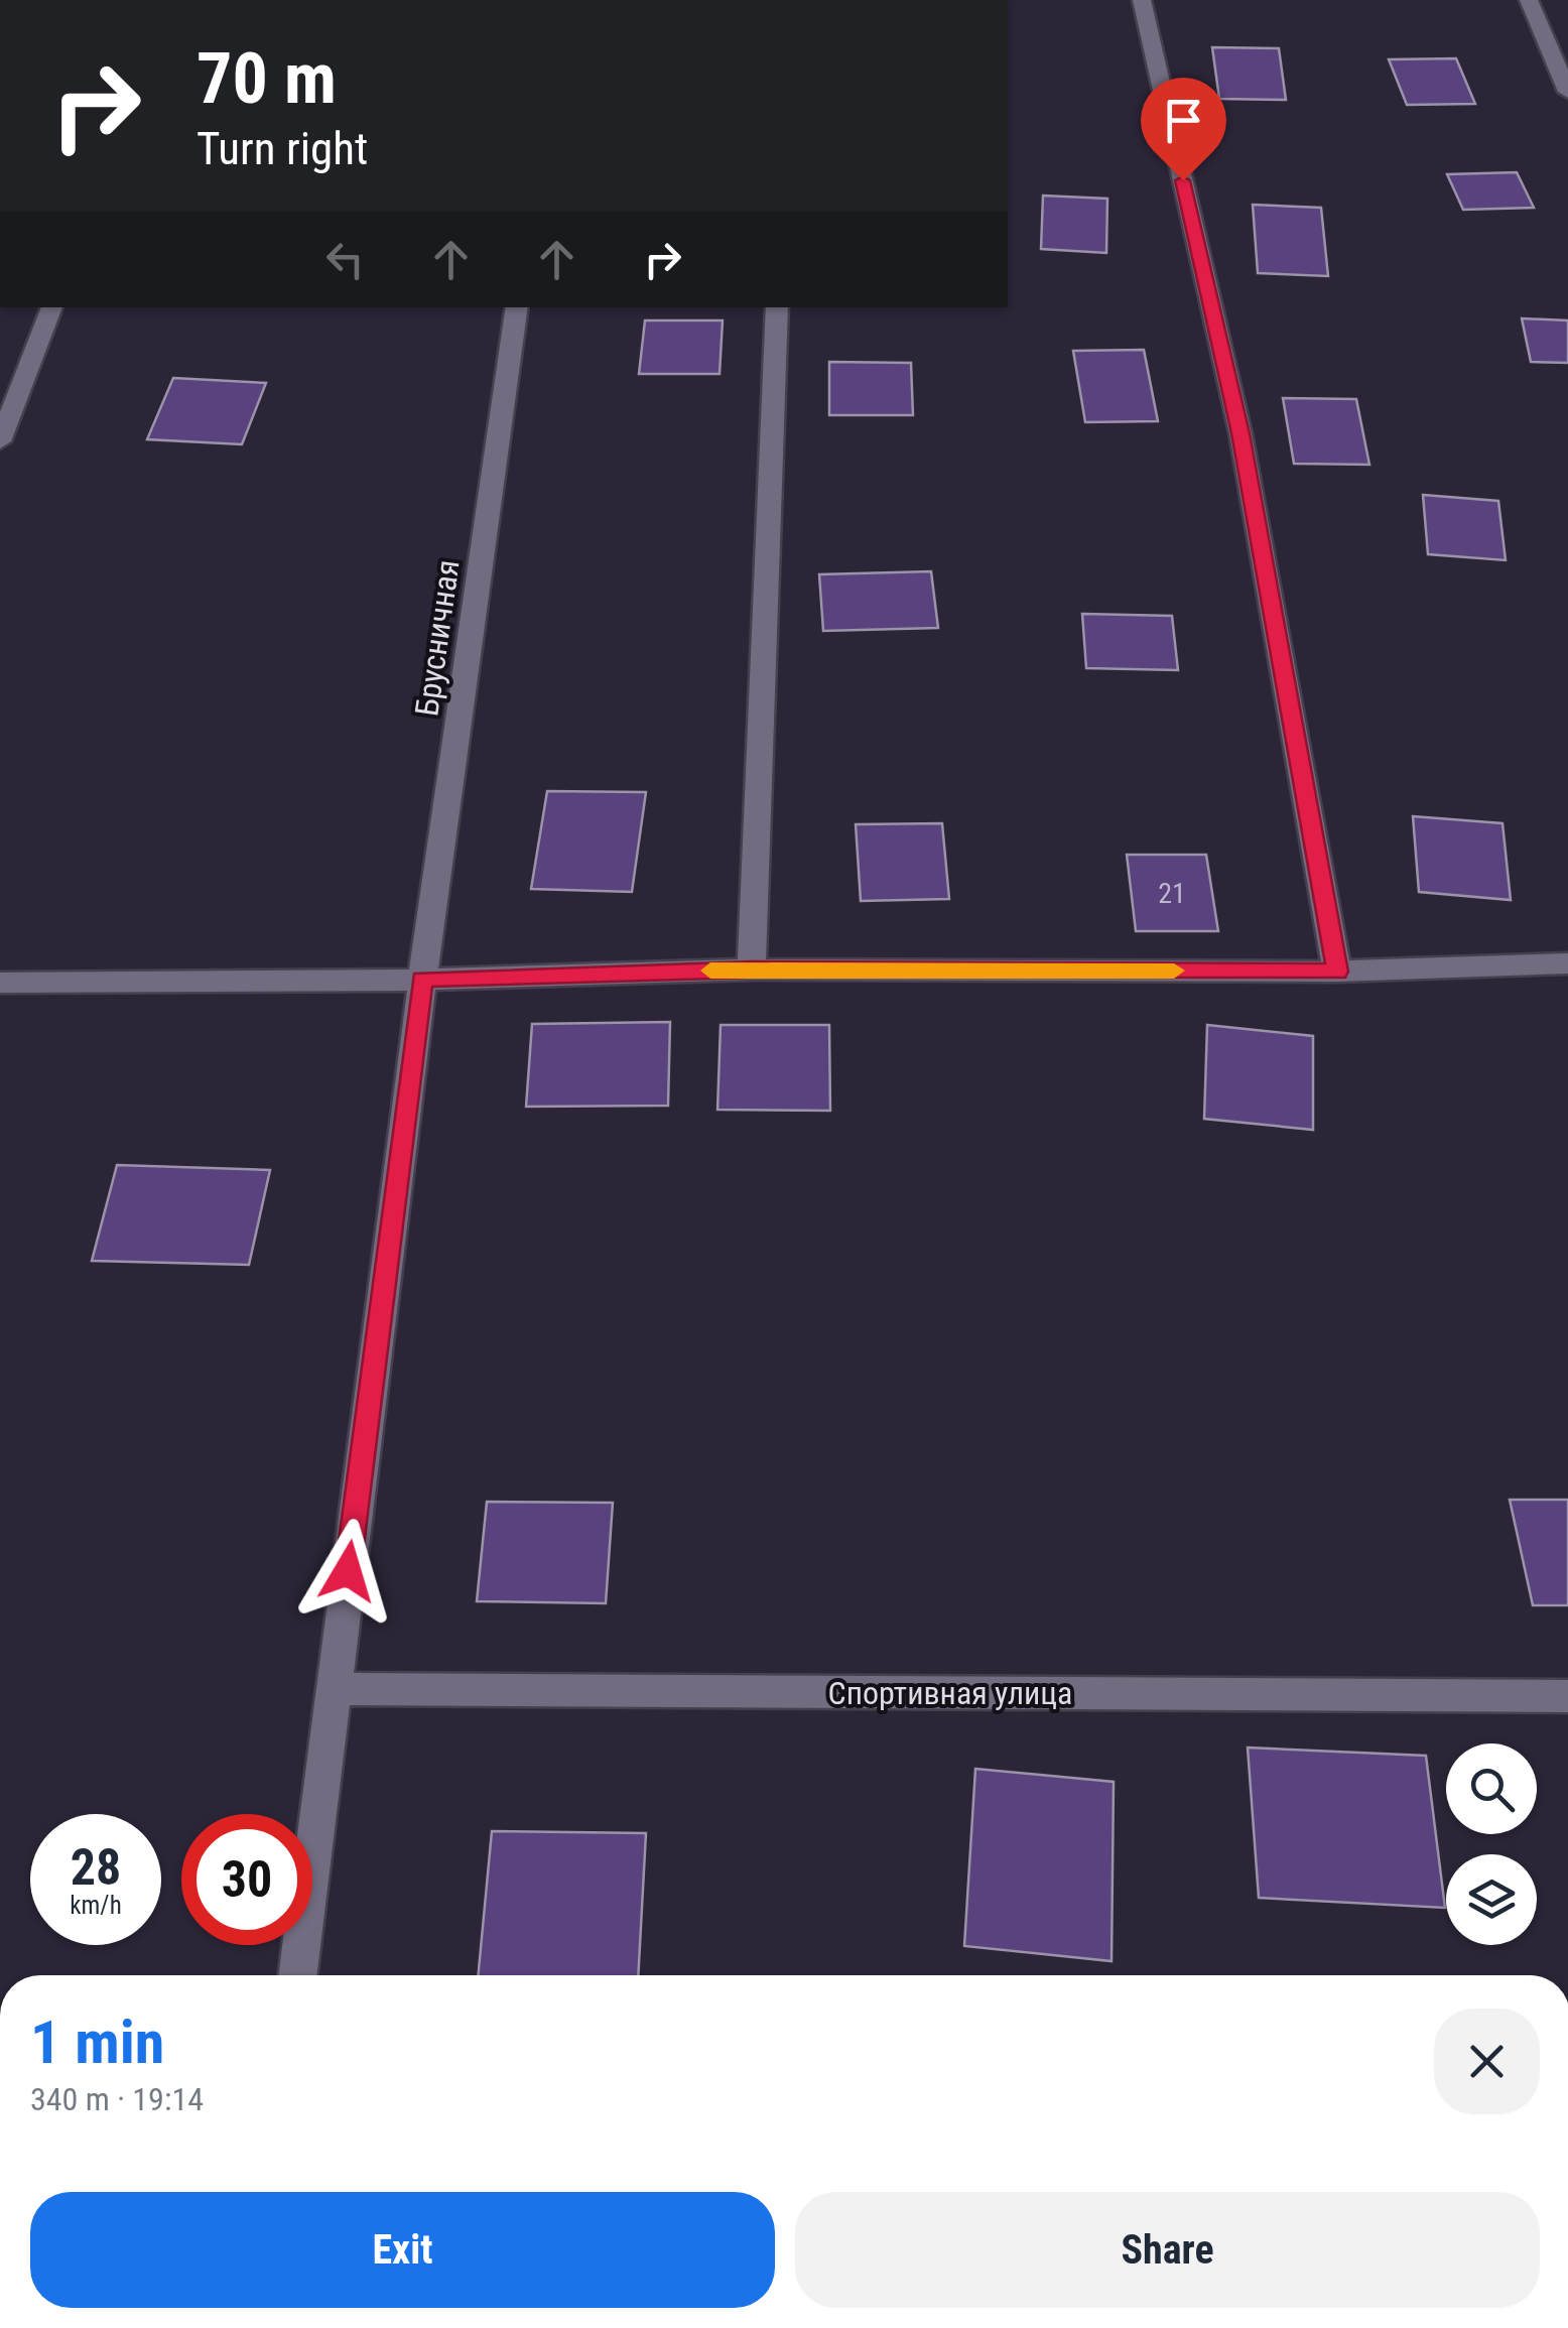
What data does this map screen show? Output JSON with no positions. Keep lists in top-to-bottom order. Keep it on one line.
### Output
{"streets":{"street":["Брусничная","Спортивная улица"]},"crossings":[["Брусничная","Спортивная улица"]],"house_numbers":["21"],"page":{"turn":["70 m","Turn right"],"speed":"28 km/h","limit":"30","heading":["1 min","340 m · 19:14"],"buttons":["Exit","Share"]}}
